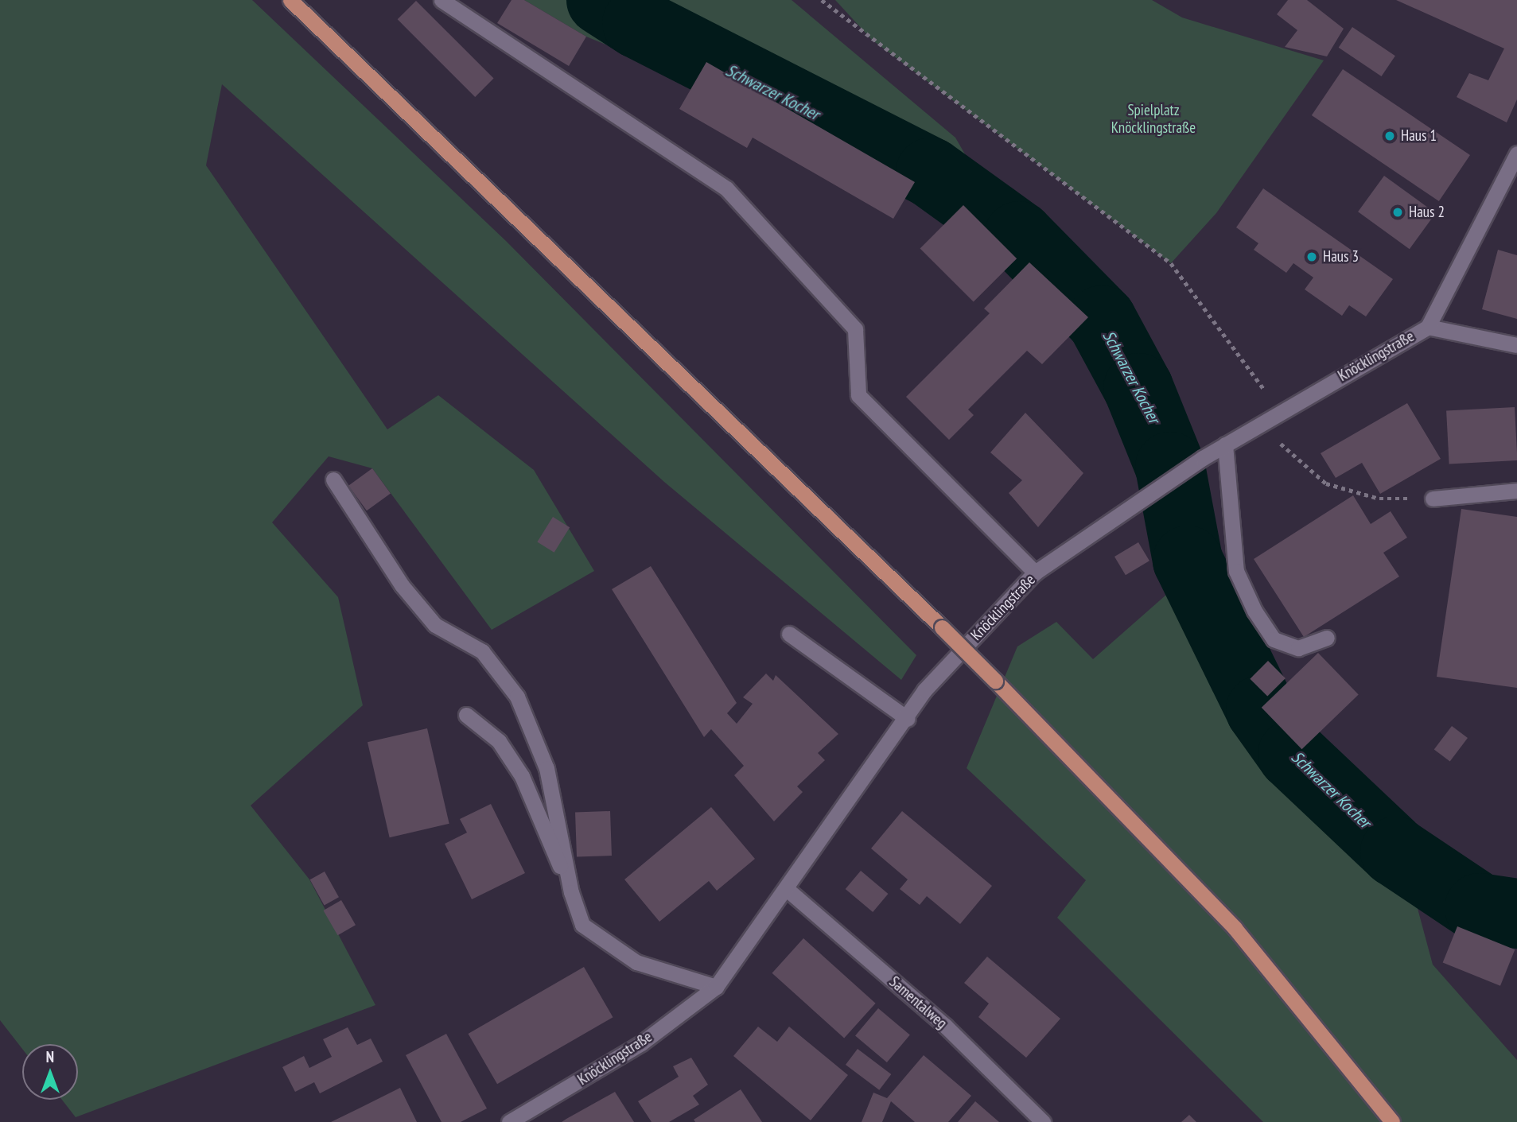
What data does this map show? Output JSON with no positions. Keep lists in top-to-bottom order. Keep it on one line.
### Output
{"streets":{"street":["Knöcklingstraße","Samentalweg"]},"crossings":[["Knöcklingstraße","Samentalweg"]],"water":["Schwarzer Kocher"],"parks":["Spielplatz Knöcklingstraße"],"places":["Haus 1","Haus 2","Haus 3"],"north":"top"}
